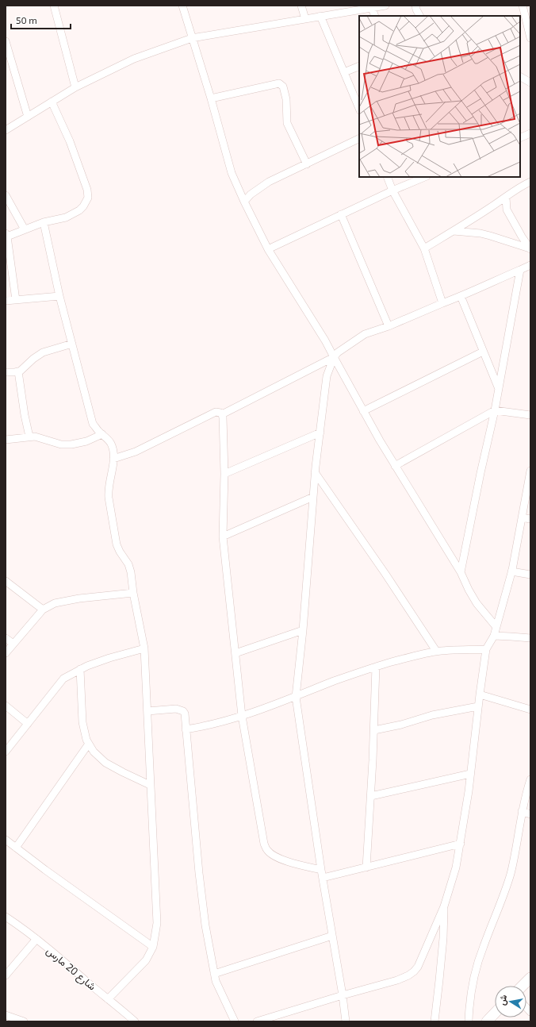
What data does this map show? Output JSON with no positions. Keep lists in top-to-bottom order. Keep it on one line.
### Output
{"streets":{"street":["شارع 20 مارس"]},"scale_bar":"50 m","north":"left"}
